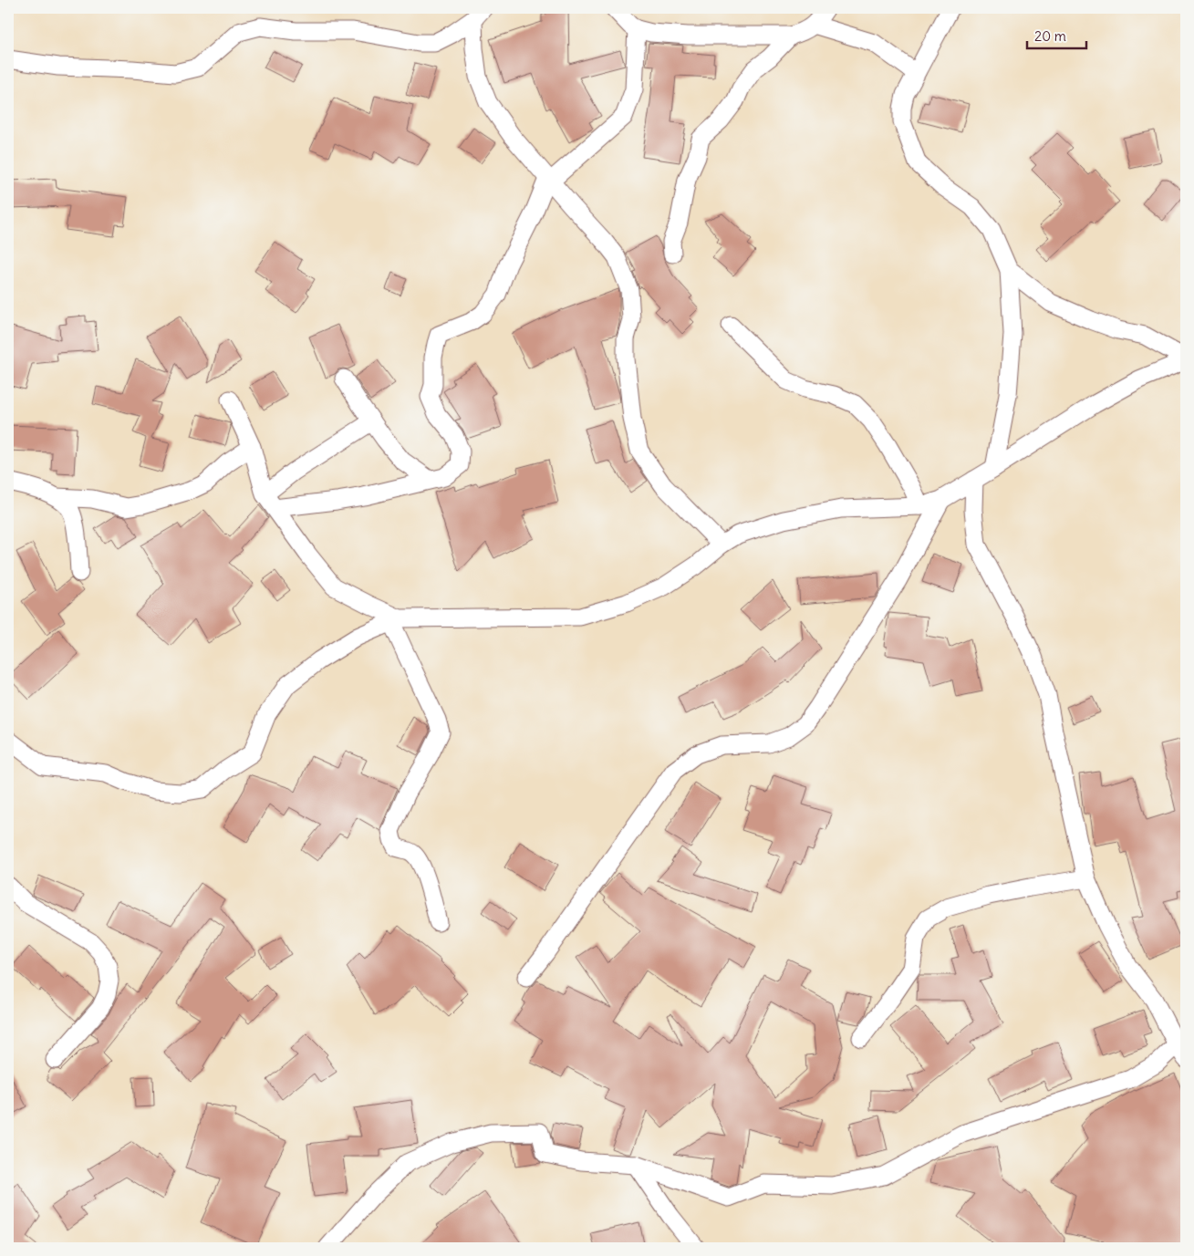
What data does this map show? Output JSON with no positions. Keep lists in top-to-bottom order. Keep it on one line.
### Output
{"scale_bar":"20 m"}
